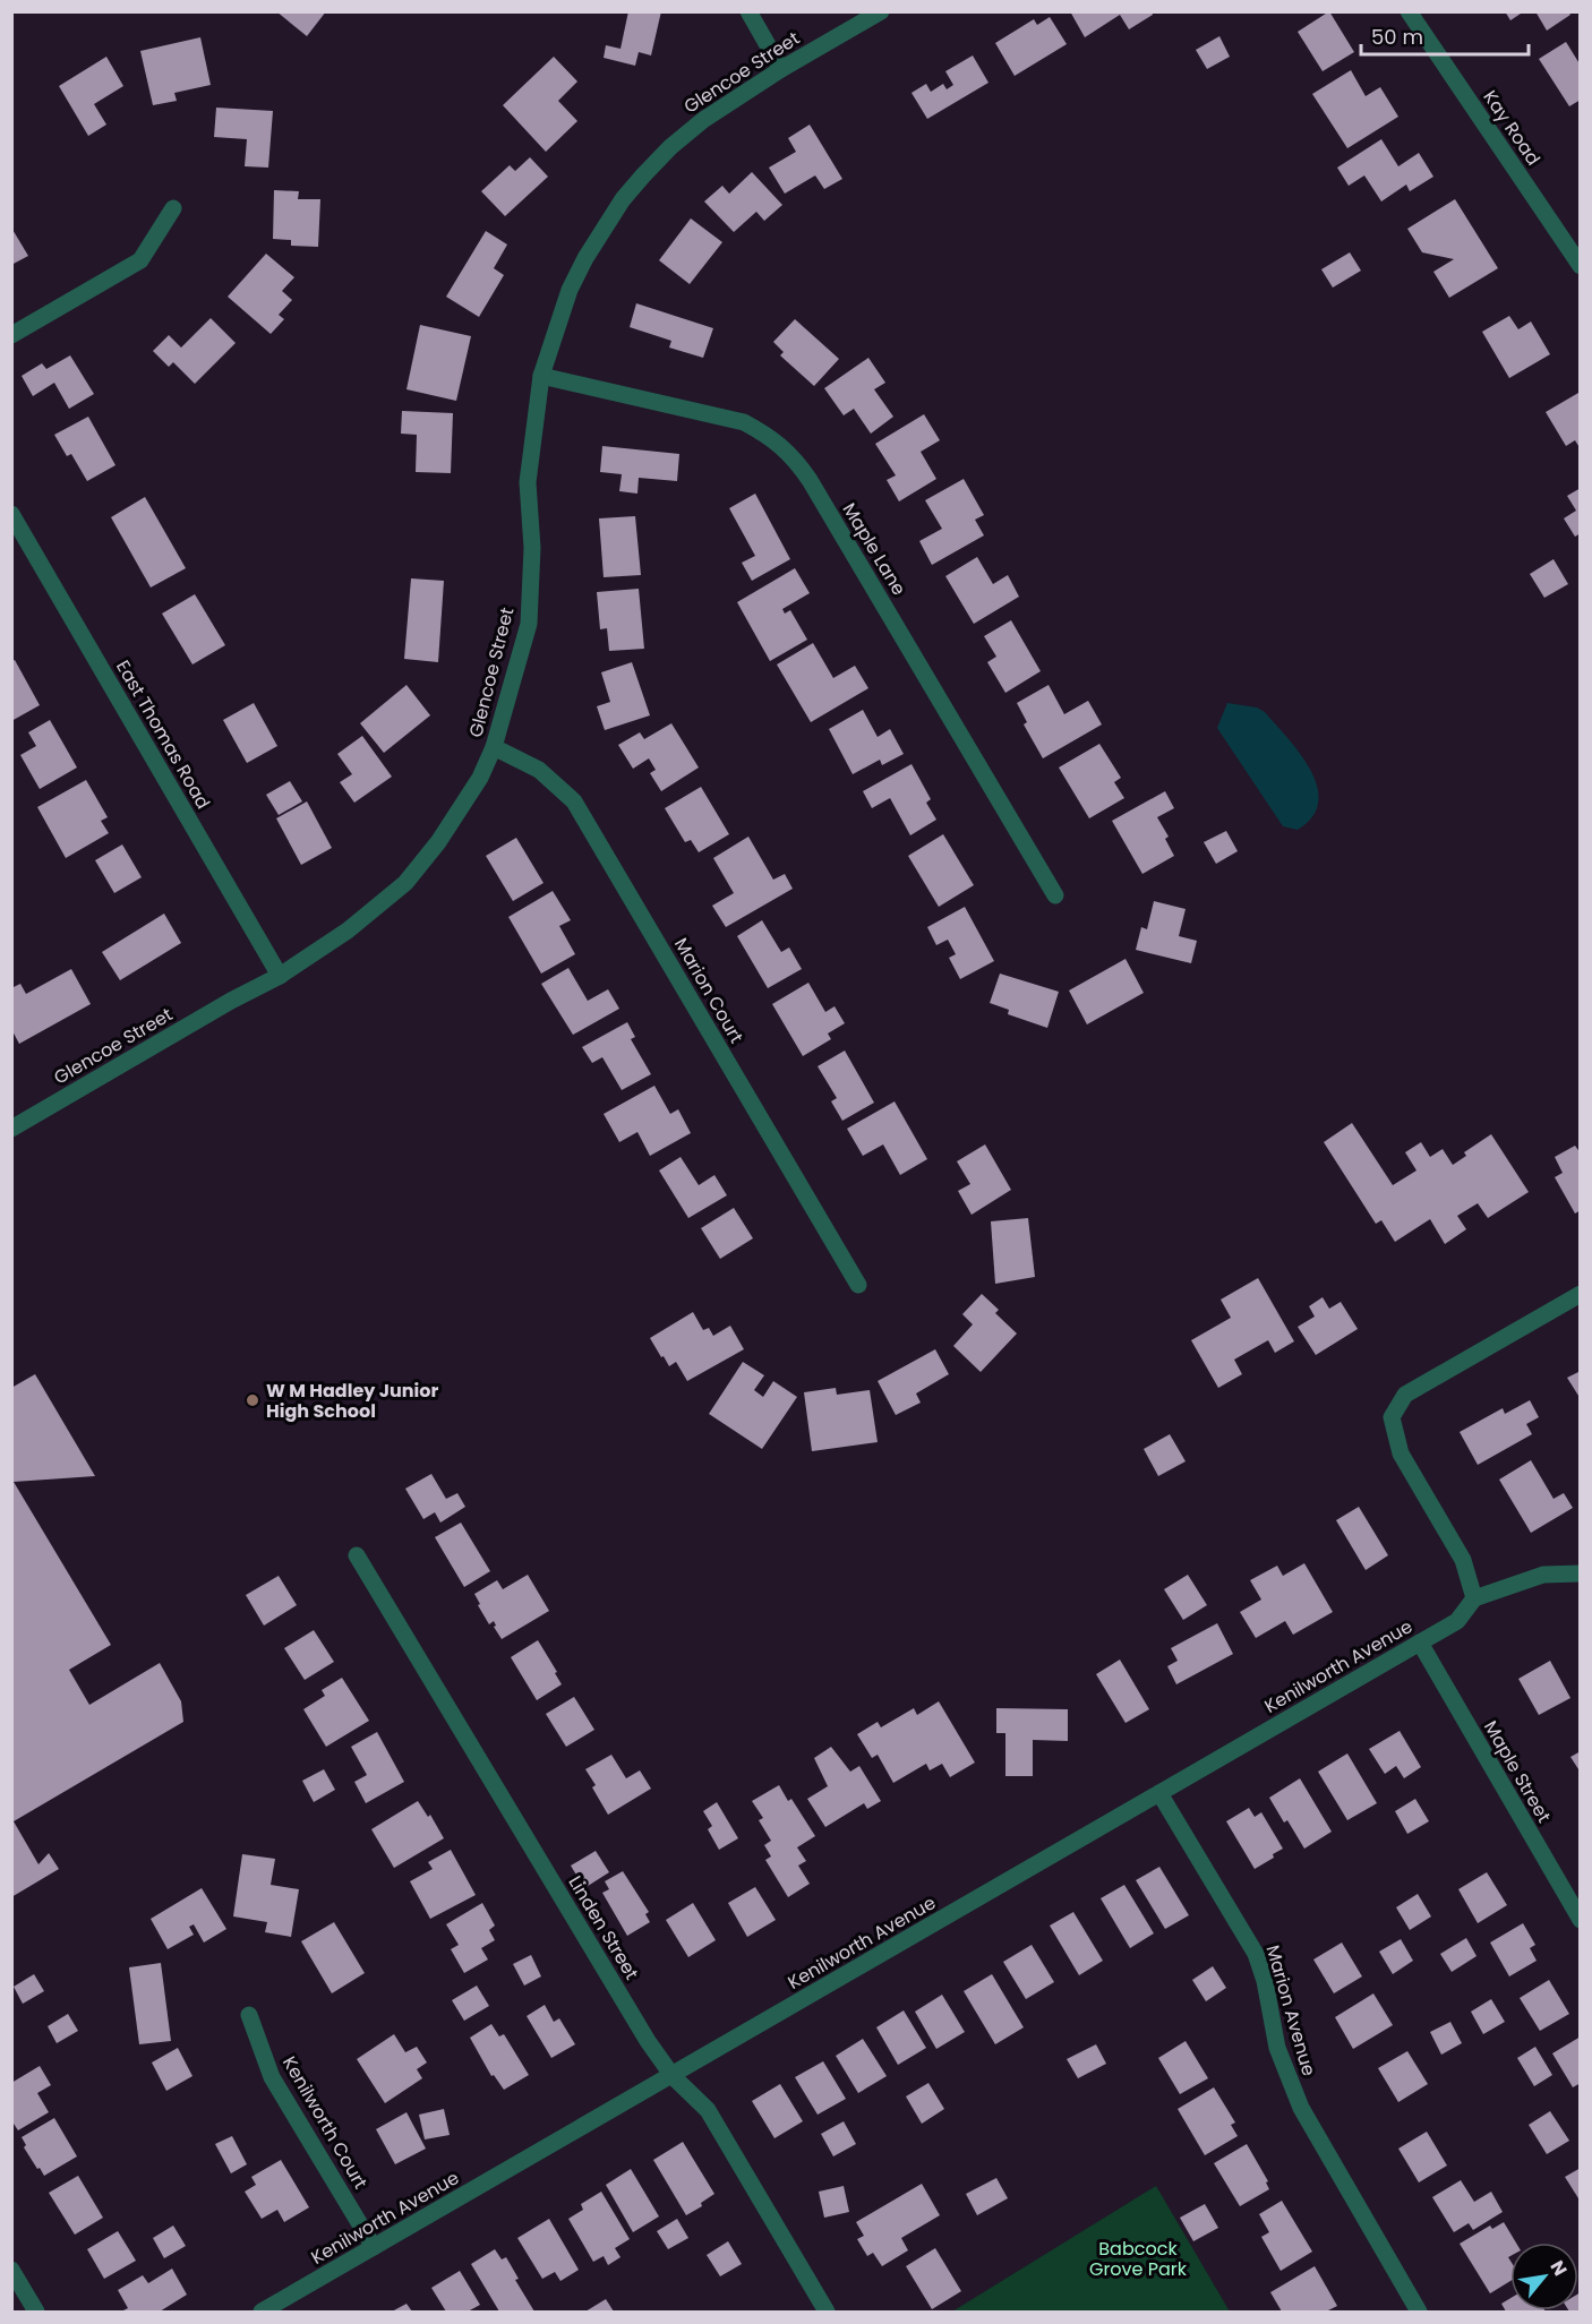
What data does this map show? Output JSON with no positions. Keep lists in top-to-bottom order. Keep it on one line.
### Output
{"streets":{"street":["Glencoe Street","Kay Road","Maple Lane","East Thomas Road","Marion Court","Kenilworth Avenue","Maple Street","Linden Street","Marion Avenue","Kenilworth Court"]},"crossings":[["Glencoe Street","Maple Lane"],["Glencoe Street","East Thomas Road"],["Glencoe Street","Marion Court"],["Kenilworth Avenue","Maple Street"],["Kenilworth Avenue","Linden Street"],["Kenilworth Avenue","Marion Avenue"],["Kenilworth Avenue","Kenilworth Court"]],"parks":["Babcock Grove Park"],"places":["W M Hadley Junior High School"],"scale_bar":"50 m","north":"top right"}
